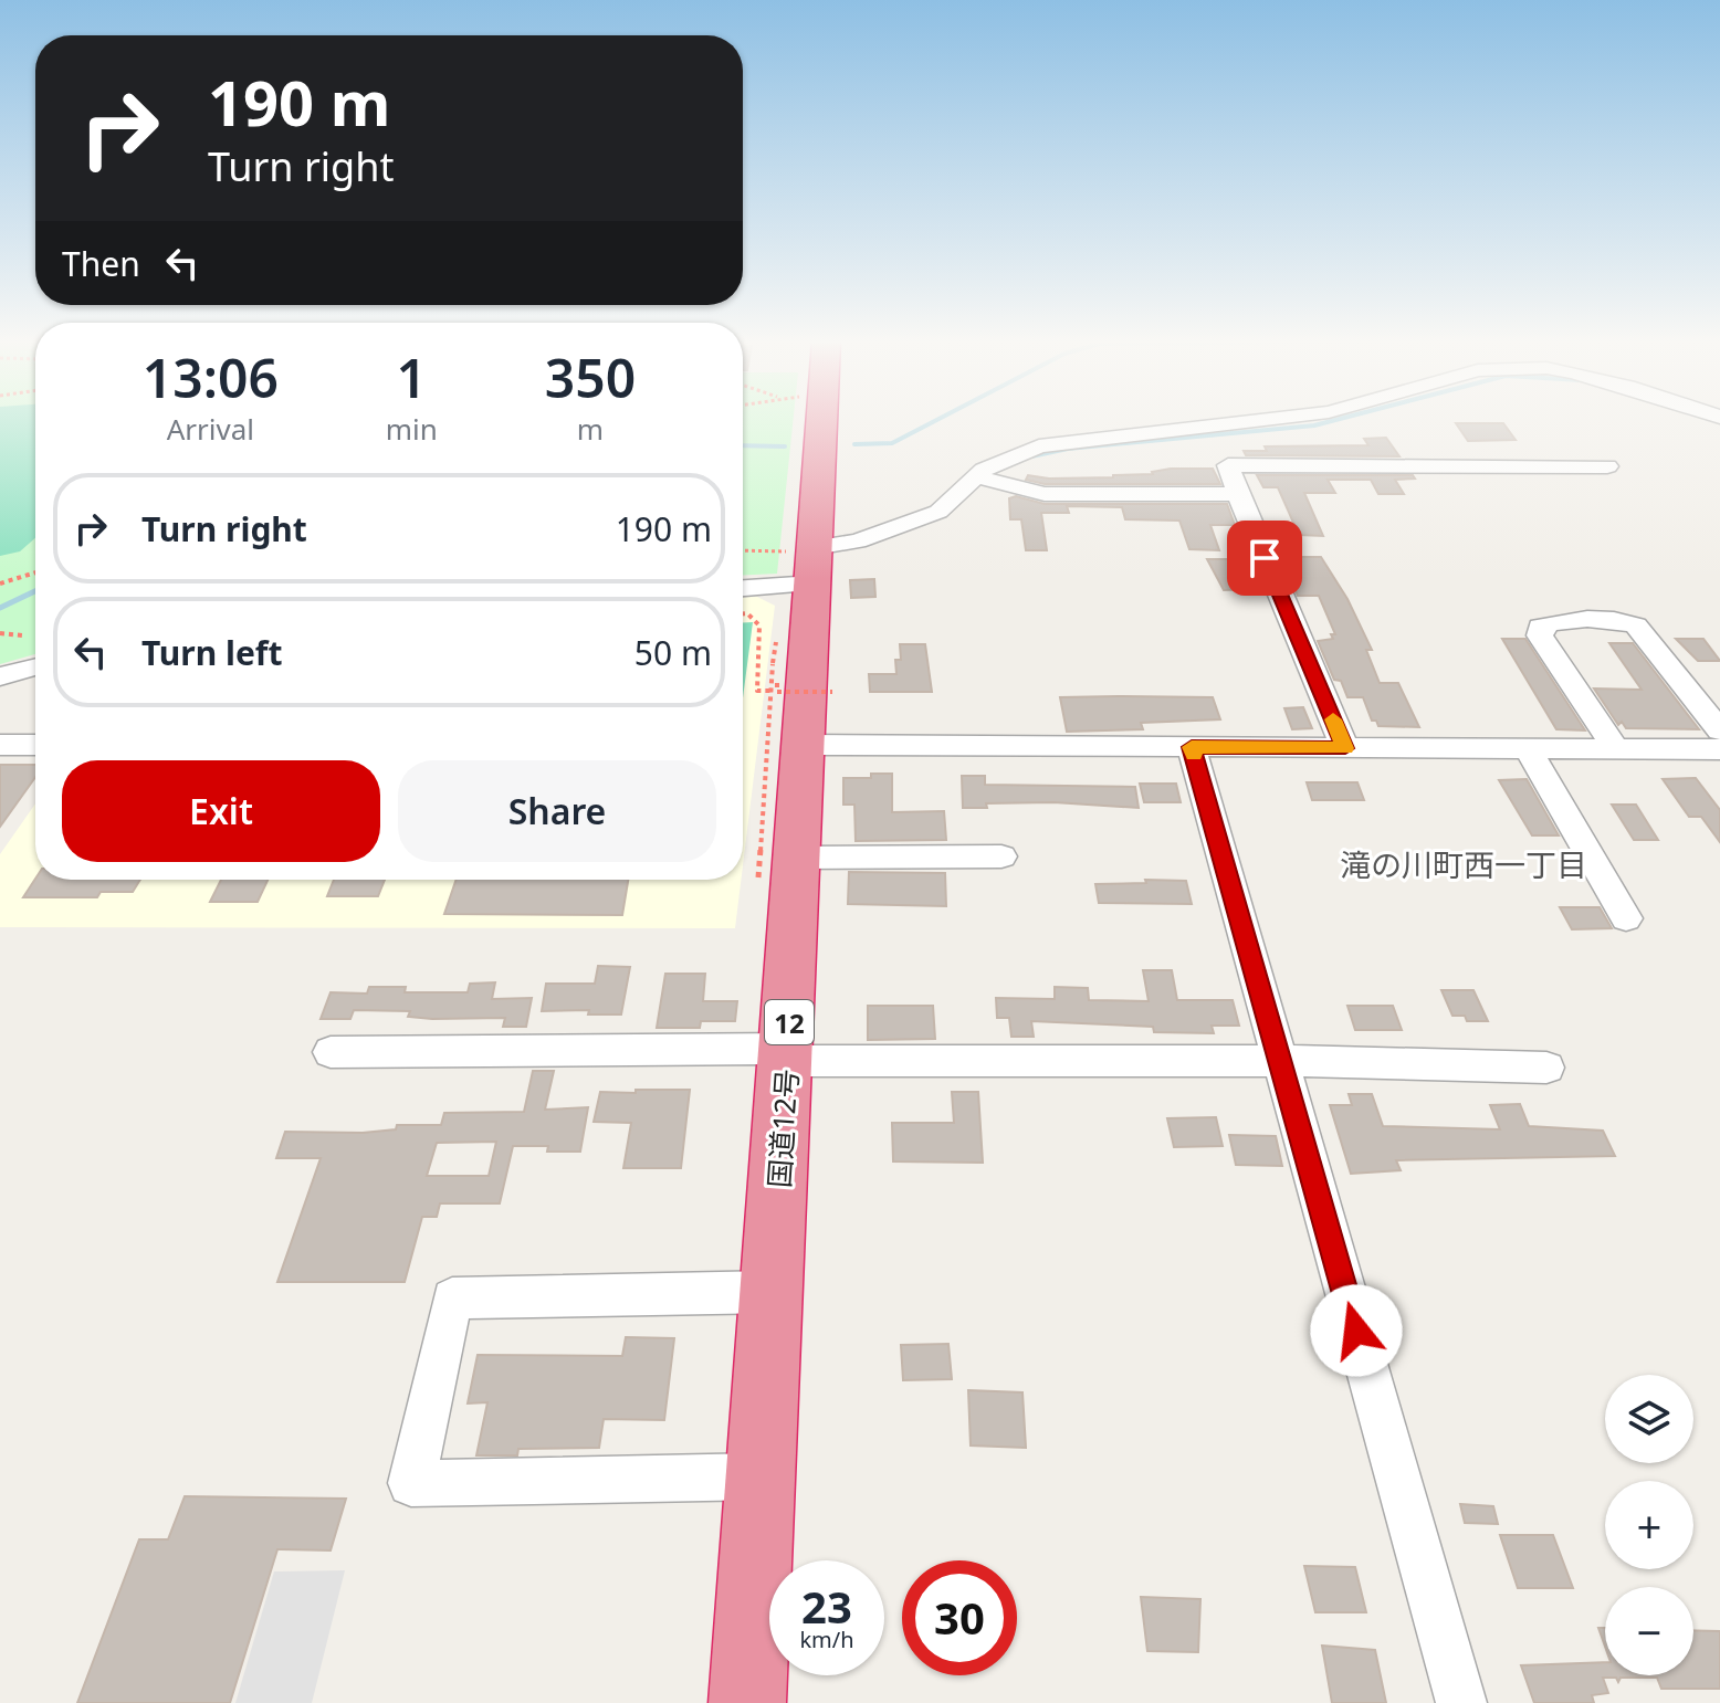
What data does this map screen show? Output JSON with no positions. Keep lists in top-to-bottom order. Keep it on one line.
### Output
{"streets":{"highway":["12","国道12号"]},"districts":["滝の川町西一丁目"],"page":{"turn":["190 m","Turn right"],"then":"Then","eta":["13:06","Arrival","1","min","350","m"],"list":[{"name":"Turn right","value":"190 m"},{"name":"Turn left","value":"50 m"}],"buttons":["Exit","Share"],"map_buttons":["+","−"],"speed":"23 km/h","limit":"30"}}
